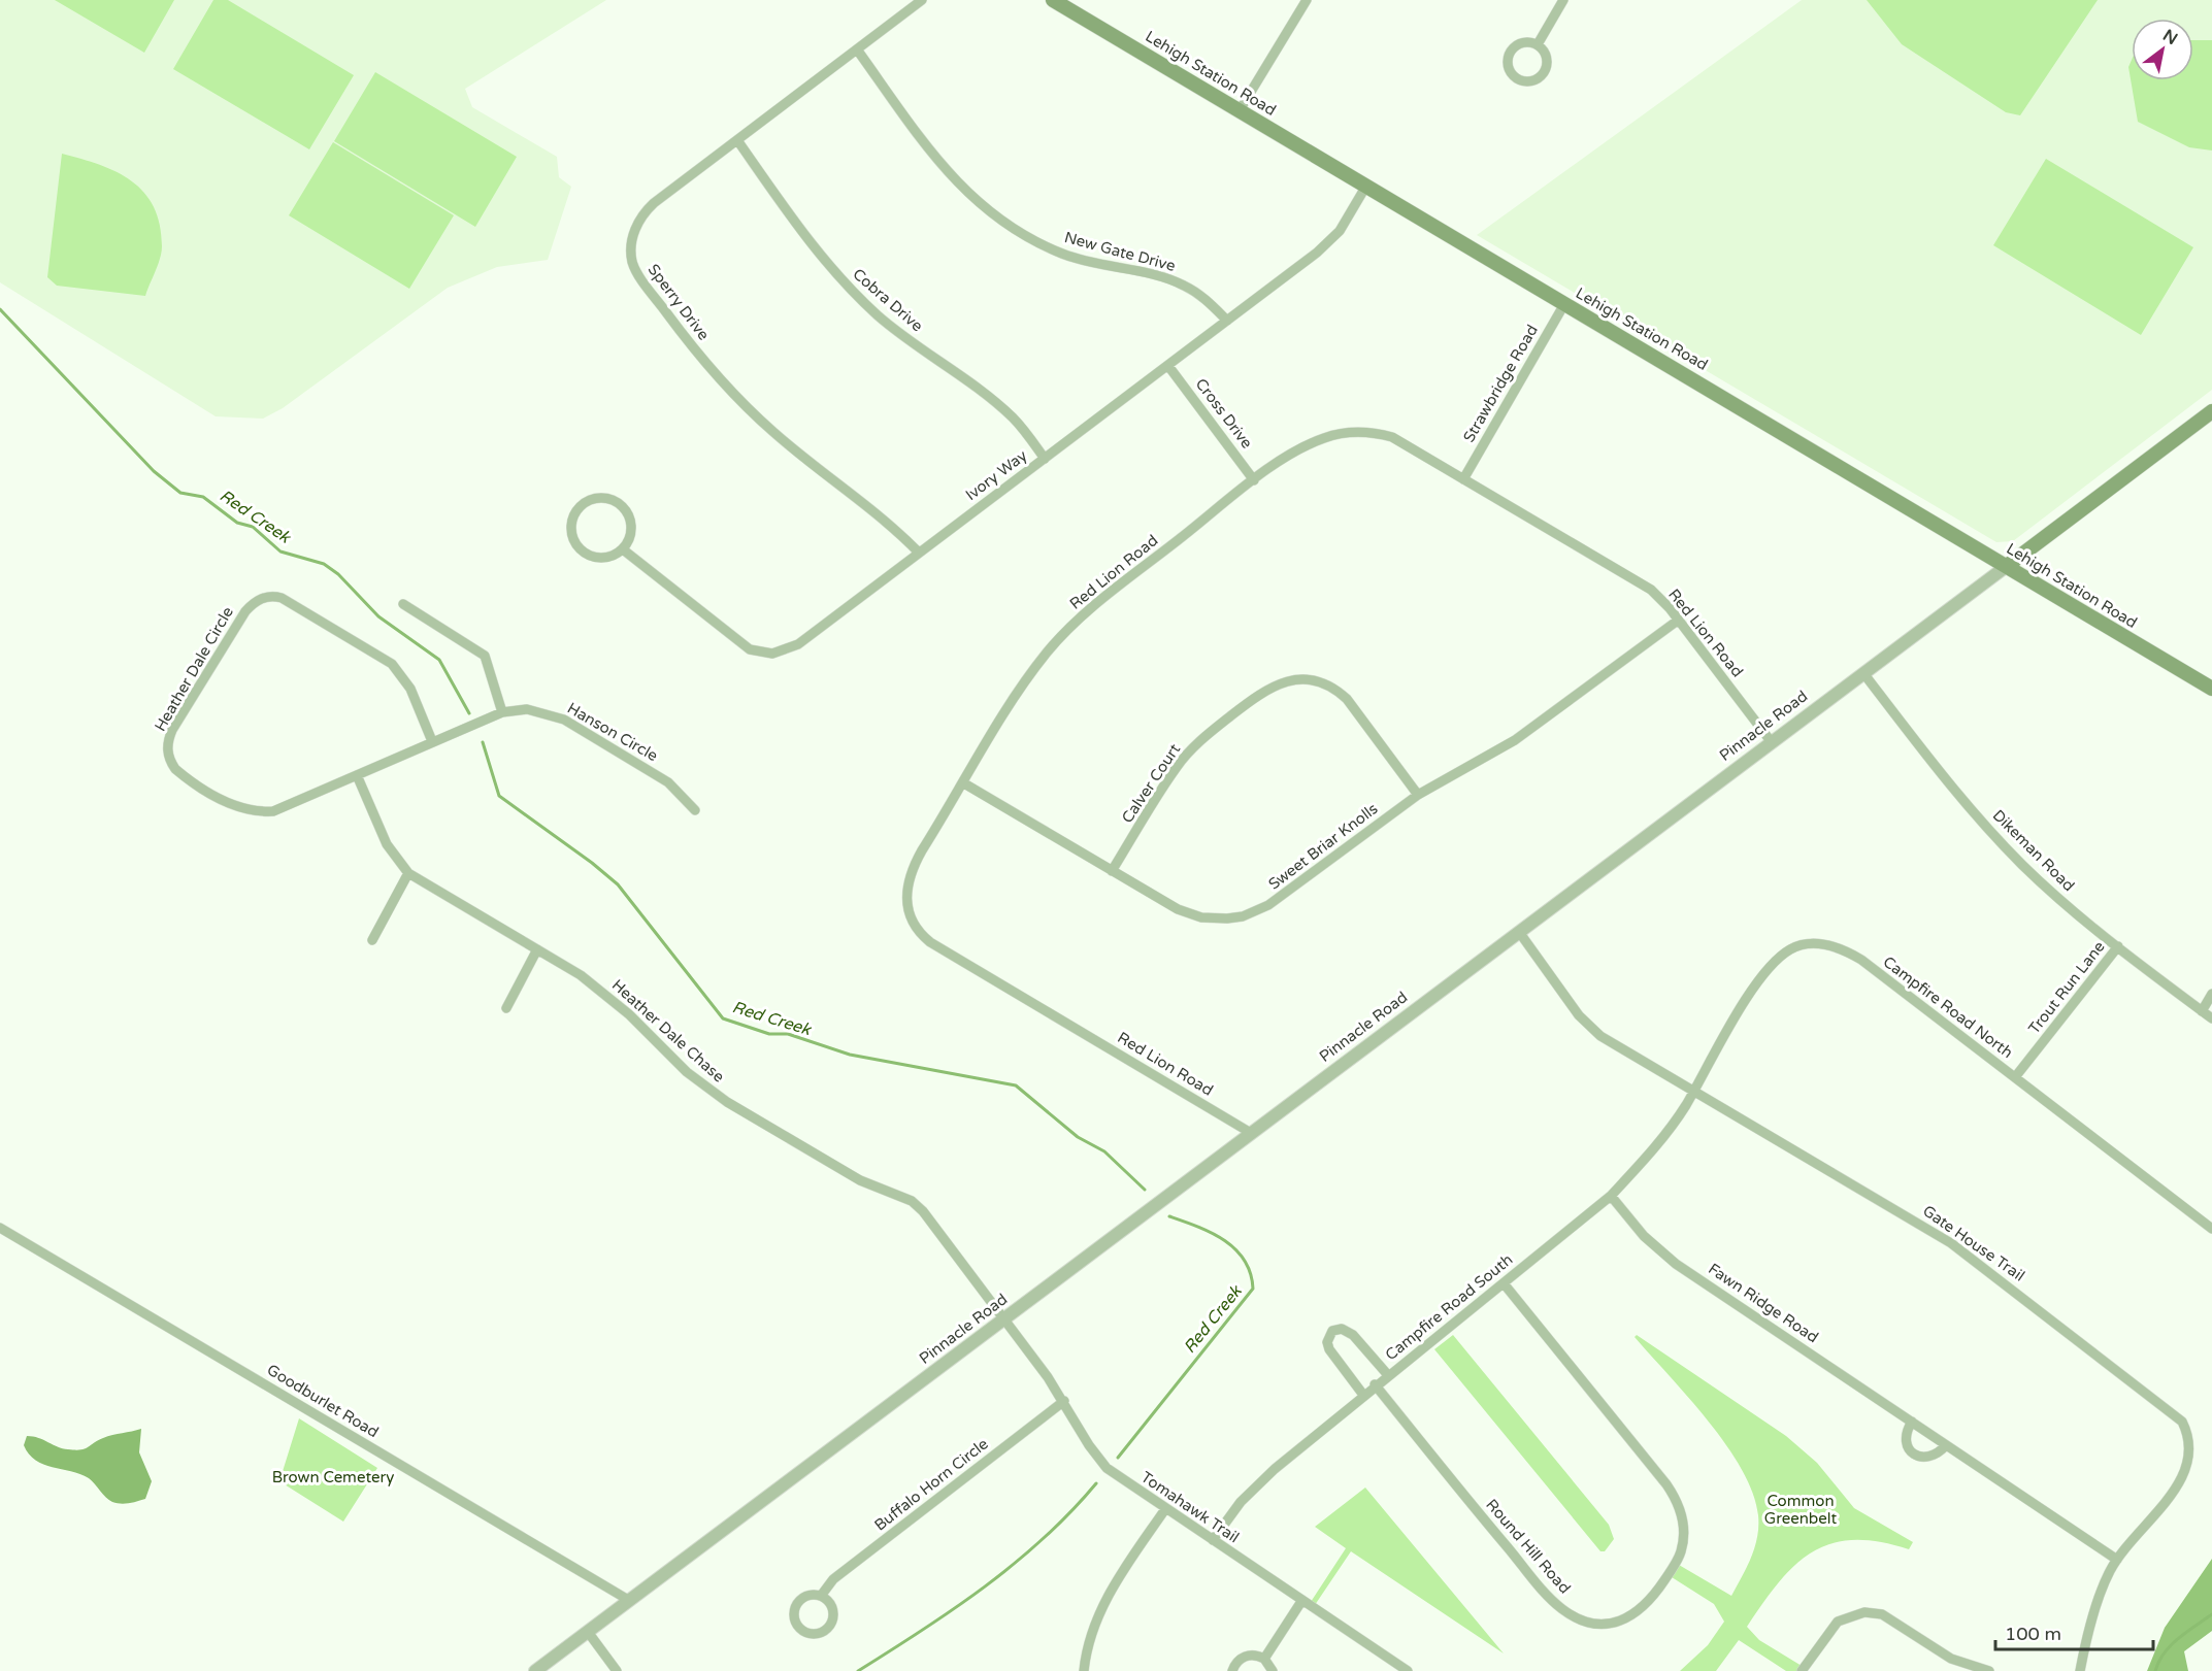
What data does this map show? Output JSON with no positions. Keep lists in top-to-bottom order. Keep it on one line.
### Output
{"streets":{"main road":["Lehigh Station Road","Pinnacle Road"],"street":["New Gate Drive","Cobra Drive","Sperry Drive","Strawbridge Road","Cross Drive","Ivory Way","Red Lion Road","Heather Dale Circle","Hanson Circle","Calver Court","Sweet Briar Knolls","Dikeman Road","Trout Run Lane","Campfire Road North","Heather Dale Chase","Gate House Trail","Fawn Ridge Road","Campfire Road South","Goodburlet Road","Buffalo Horn Circle","Tomahawk Trail","Round Hill Road"]},"crossings":[["Lehigh Station Road","Strawbridge Road"],["Lehigh Station Road","Ivory Way"],["Lehigh Station Road","Pinnacle Road"],["New Gate Drive","Sperry Drive"],["New Gate Drive","Ivory Way"],["Cobra Drive","Sperry Drive"],["Cobra Drive","Ivory Way"],["Sperry Drive","Ivory Way"],["Strawbridge Road","Red Lion Road"],["Cross Drive","Ivory Way"],["Cross Drive","Red Lion Road"],["Red Lion Road","Pinnacle Road"],["Red Lion Road","Sweet Briar Knolls"],["Heather Dale Circle","Hanson Circle"],["Heather Dale Circle","Heather Dale Chase"],["Pinnacle Road","Dikeman Road"],["Pinnacle Road","Heather Dale Chase"],["Pinnacle Road","Gate House Trail"],["Pinnacle Road","Goodburlet Road"],["Pinnacle Road","Tomahawk Trail"],["Calver Court","Sweet Briar Knolls"],["Dikeman Road","Trout Run Lane"],["Trout Run Lane","Campfire Road North"],["Campfire Road North","Gate House Trail"],["Campfire Road North","Campfire Road South"],["Heather Dale Chase","Tomahawk Trail"],["Gate House Trail","Fawn Ridge Road"],["Gate House Trail","Campfire Road South"],["Fawn Ridge Road","Campfire Road South"],["Campfire Road South","Tomahawk Trail"],["Campfire Road South","Round Hill Road"],["Buffalo Horn Circle","Tomahawk Trail"]],"water":["Red Creek"],"parks":["Brown Cemetery","Common Greenbelt"],"scale_bar":"100 m","north":"top right"}
